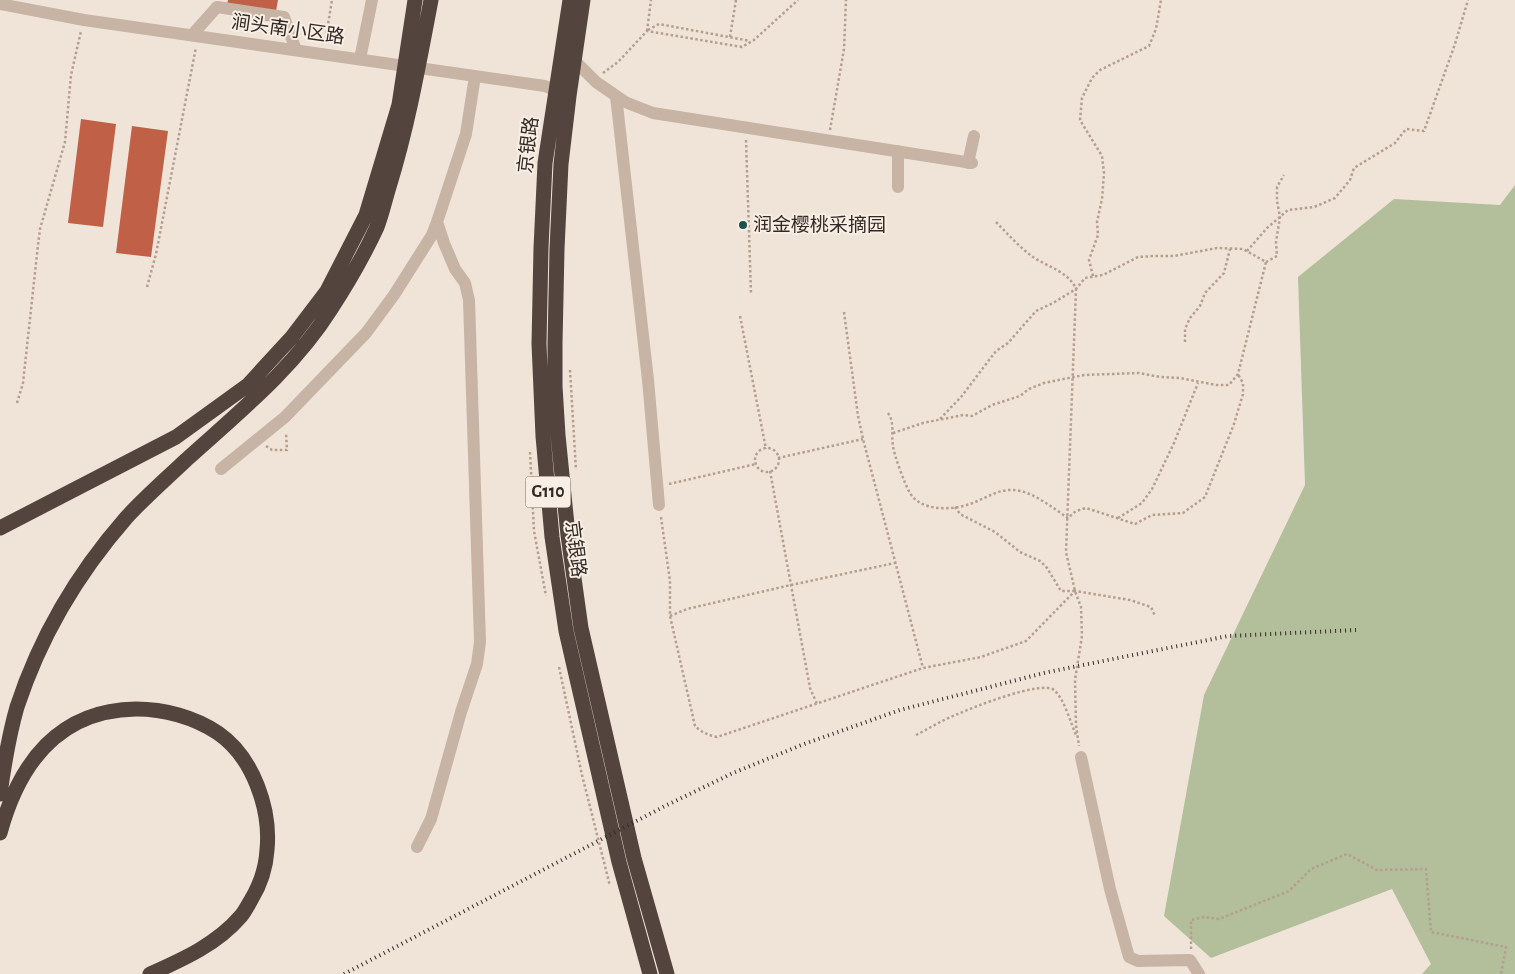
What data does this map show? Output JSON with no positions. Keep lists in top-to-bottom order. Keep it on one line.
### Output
{"streets":{"highway":["京银路","G110"],"street":["涧头南小区路"]},"crossings":[["涧头南小区路","京银路"]],"places":["润金樱桃采摘园"]}
